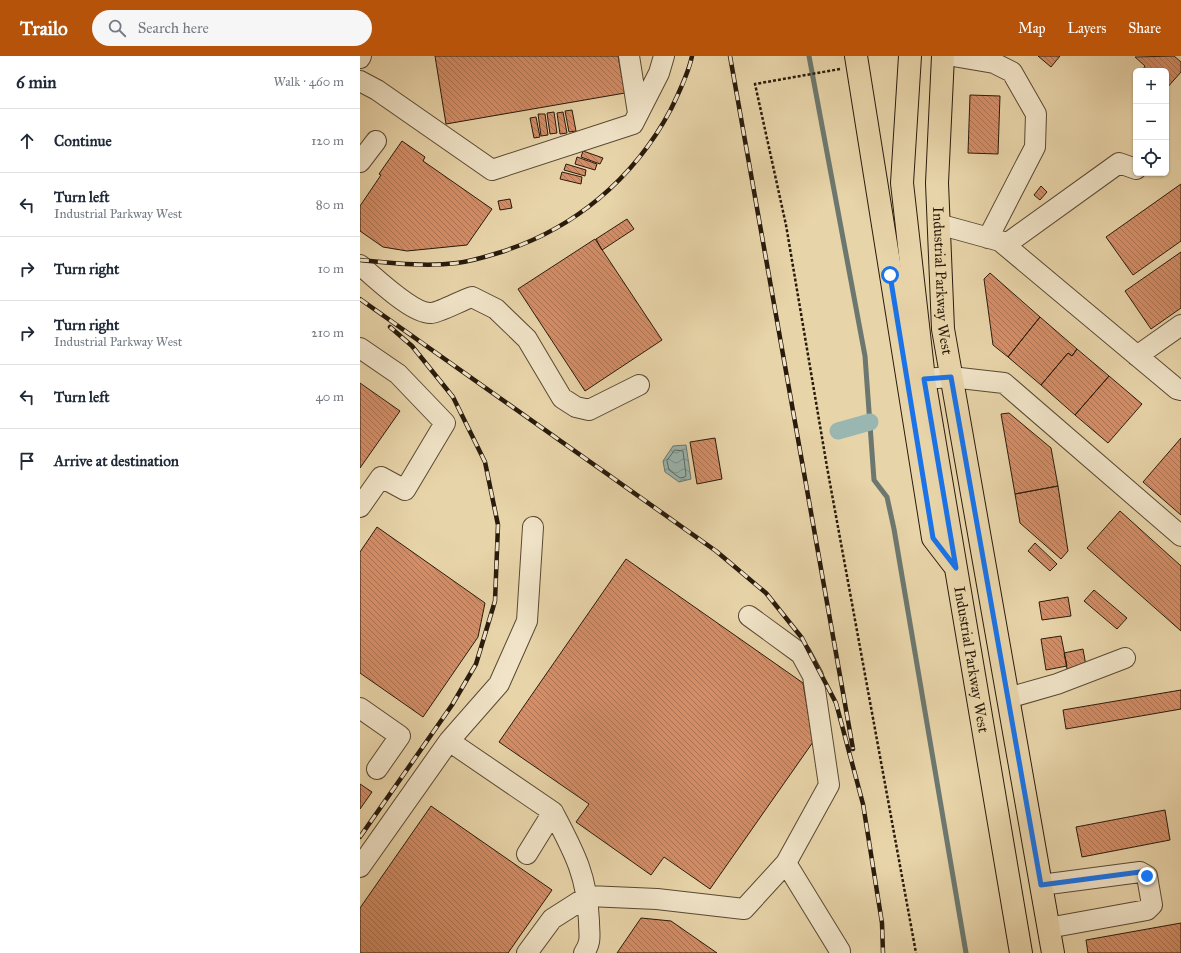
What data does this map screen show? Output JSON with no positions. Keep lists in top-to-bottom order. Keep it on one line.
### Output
{"streets":{"main road":["Industrial Parkway West"]},"page":{"header":"Trailo","search":"Search here","nav":["Map","Layers","Share"],"heading":["6 min","Walk · 460 m"],"map_buttons":["+","−"],"list":[["Continue","120 m"],["Turn left","Industrial Parkway West","80 m"],["Turn right","10 m"],["Turn right","Industrial Parkway West","210 m"],["Turn left","40 m"],"Arrive at destination"]}}
